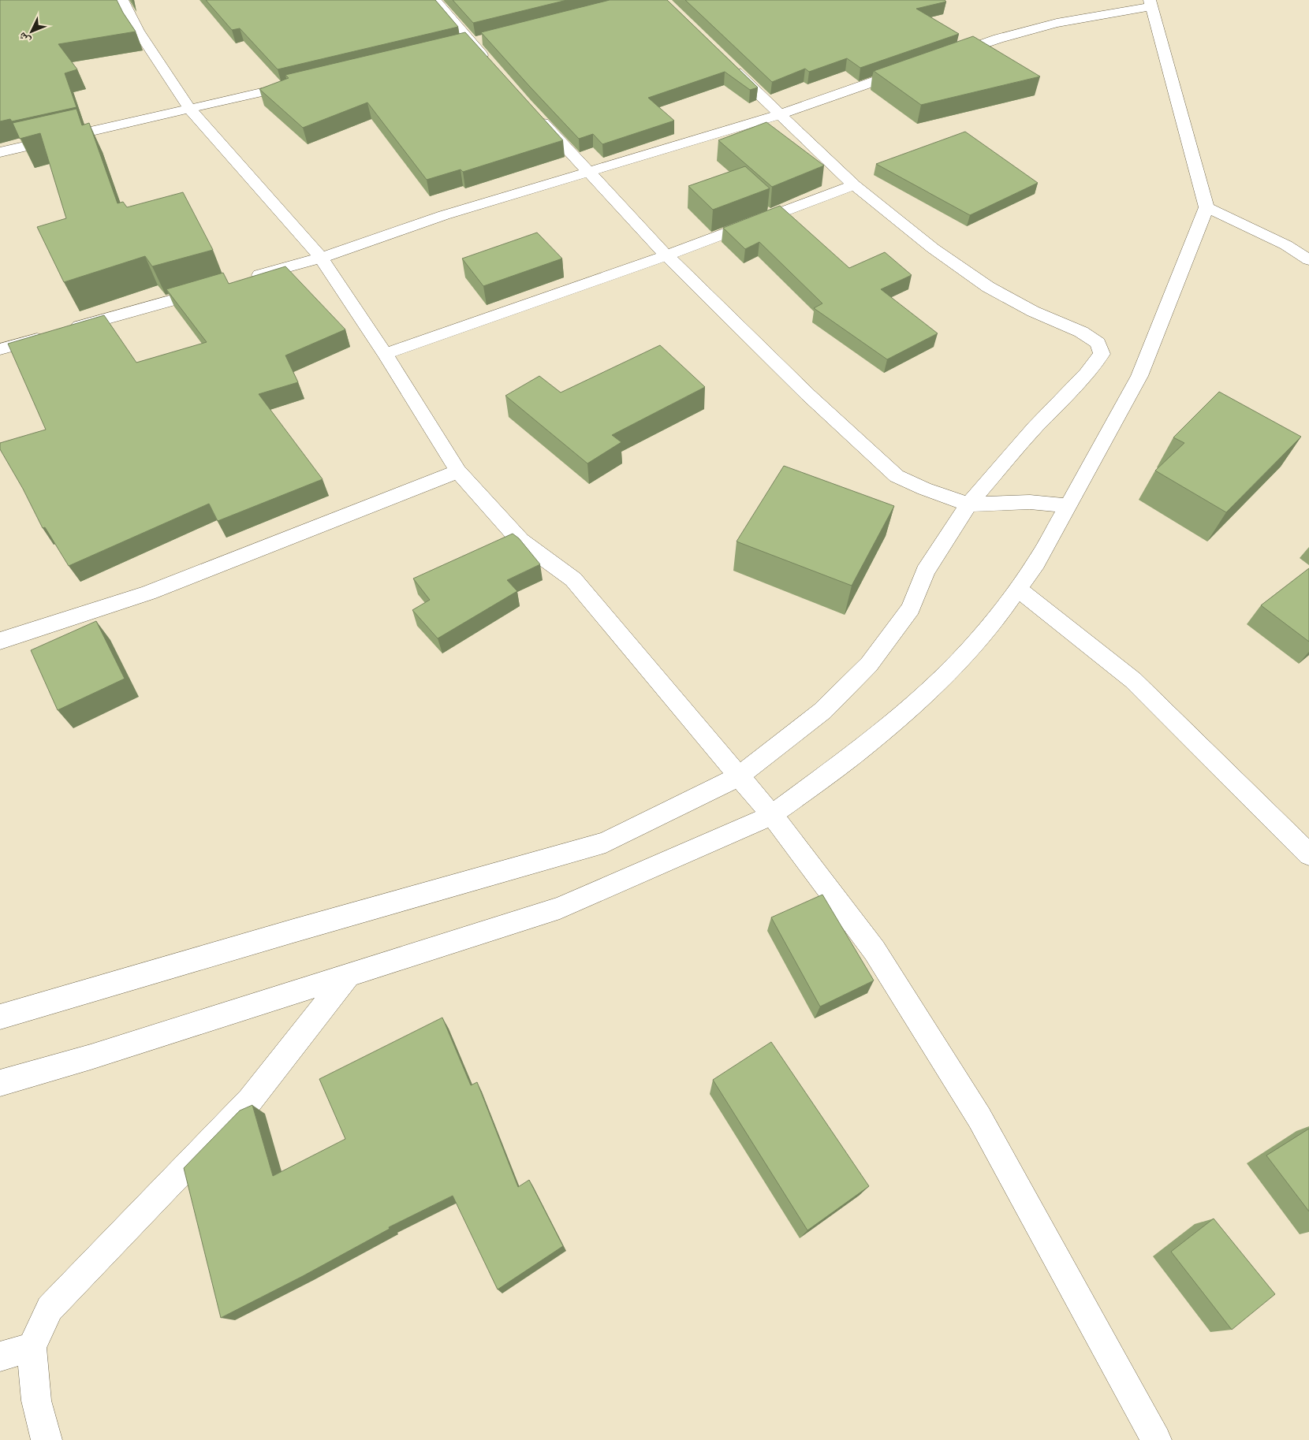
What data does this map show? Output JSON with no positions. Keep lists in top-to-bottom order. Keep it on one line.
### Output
{"north":"bottom left"}
